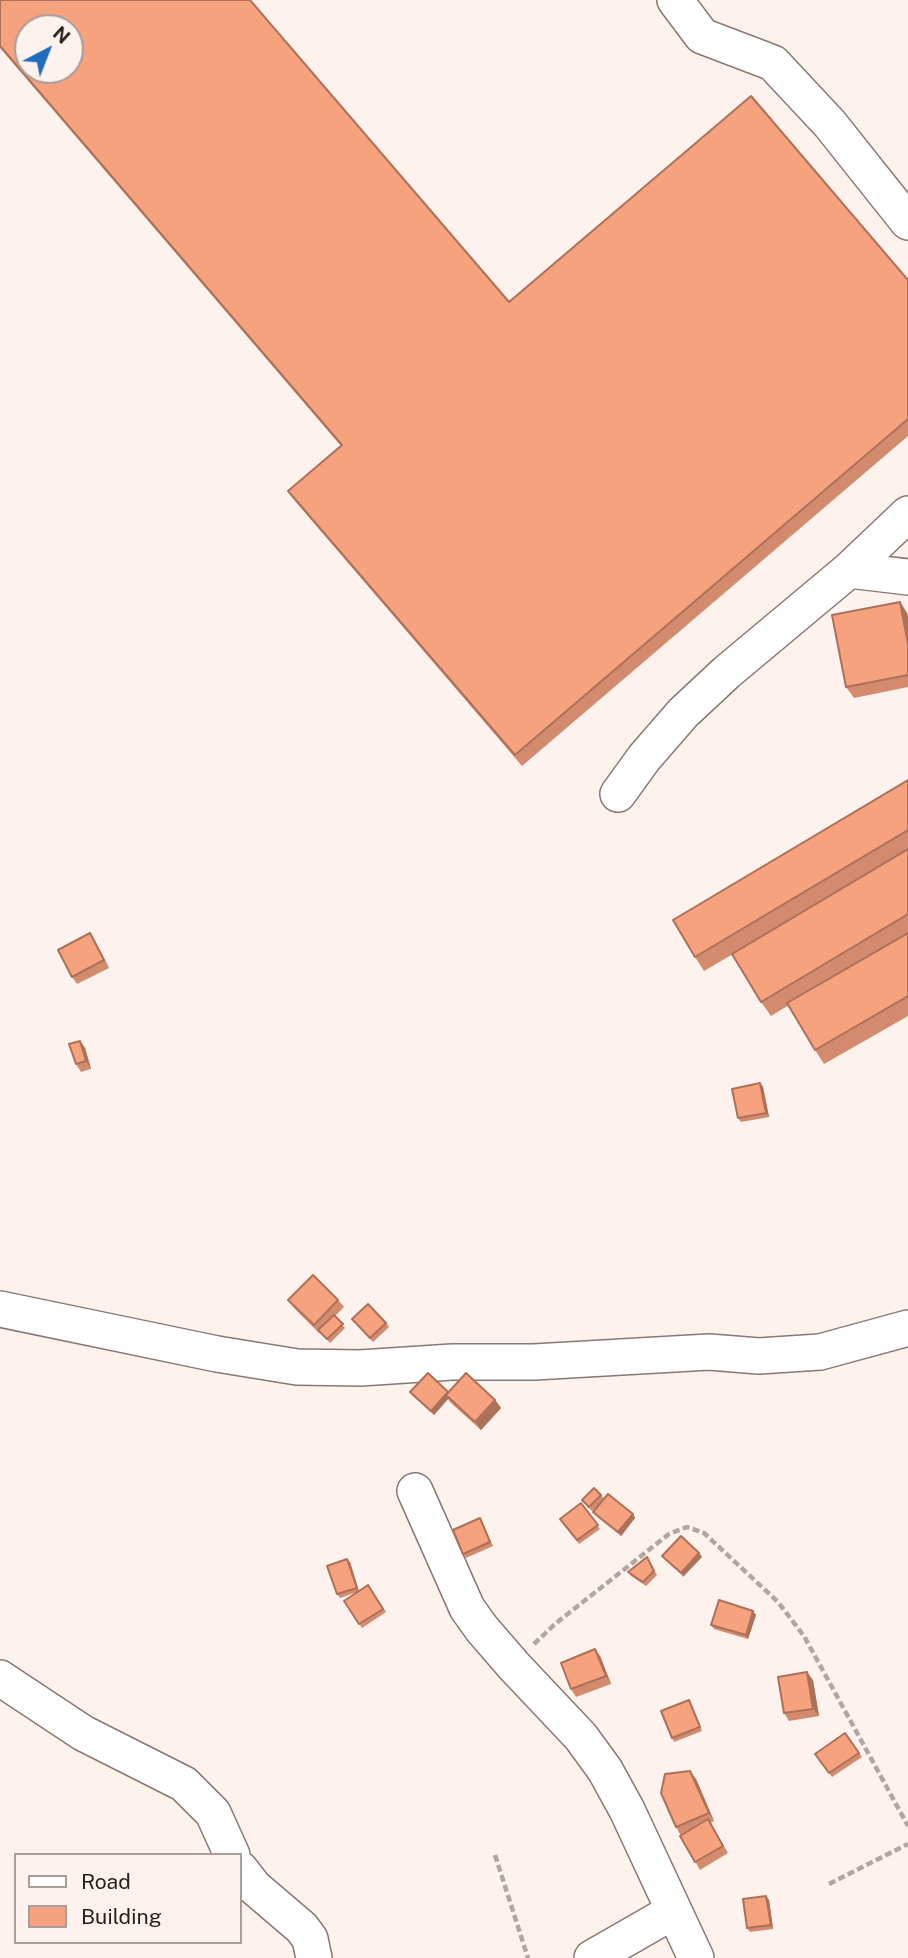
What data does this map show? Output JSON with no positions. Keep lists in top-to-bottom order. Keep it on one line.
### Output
{"legend":["Road","Building"],"north":"top right"}
